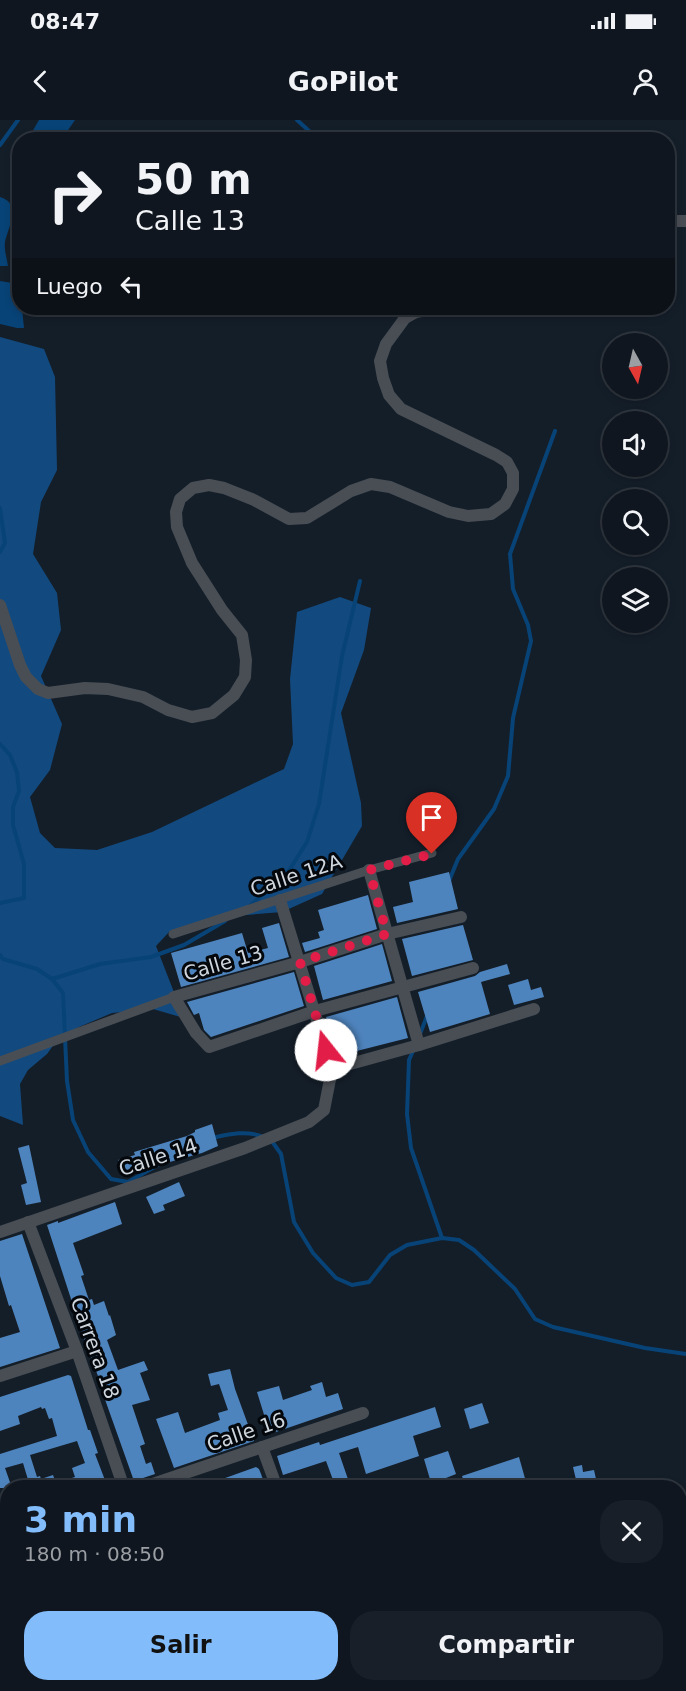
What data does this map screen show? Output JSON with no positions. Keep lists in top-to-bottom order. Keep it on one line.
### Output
{"streets":{"street":["Calle 12A","Calle 13","Calle 14","Carrera 18","Calle 16"]},"crossings":[["Calle 14","Carrera 18"]],"north":"bottom","page":{"status":"08:47","header":"GoPilot","turn":["50 m","Calle 13"],"then":"Luego","heading":["3 min","180 m · 08:50"],"buttons":["Salir","Compartir"]}}
